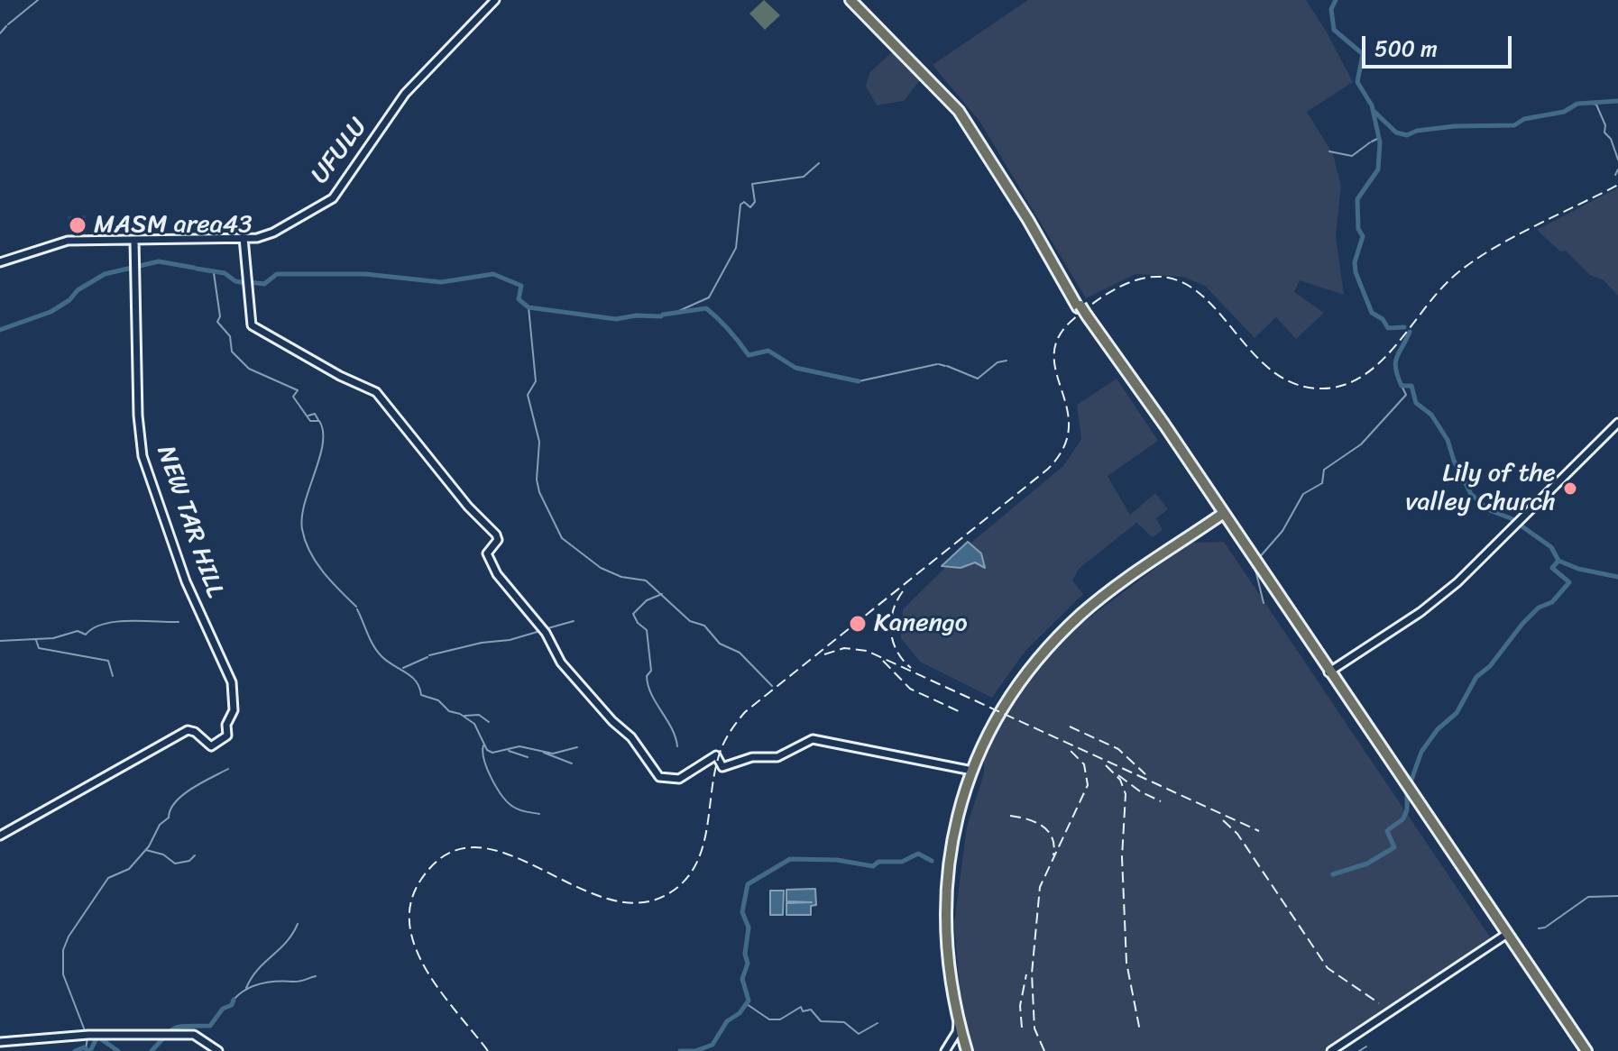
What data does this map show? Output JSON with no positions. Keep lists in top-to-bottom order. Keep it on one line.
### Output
{"streets":{"street":["UFULU","NEW TAR HILL"]},"crossings":[["UFULU","NEW TAR HILL"]],"places":["MASM area43","Lily of the valley Church","Kanengo"],"scale_bar":"500 m"}
